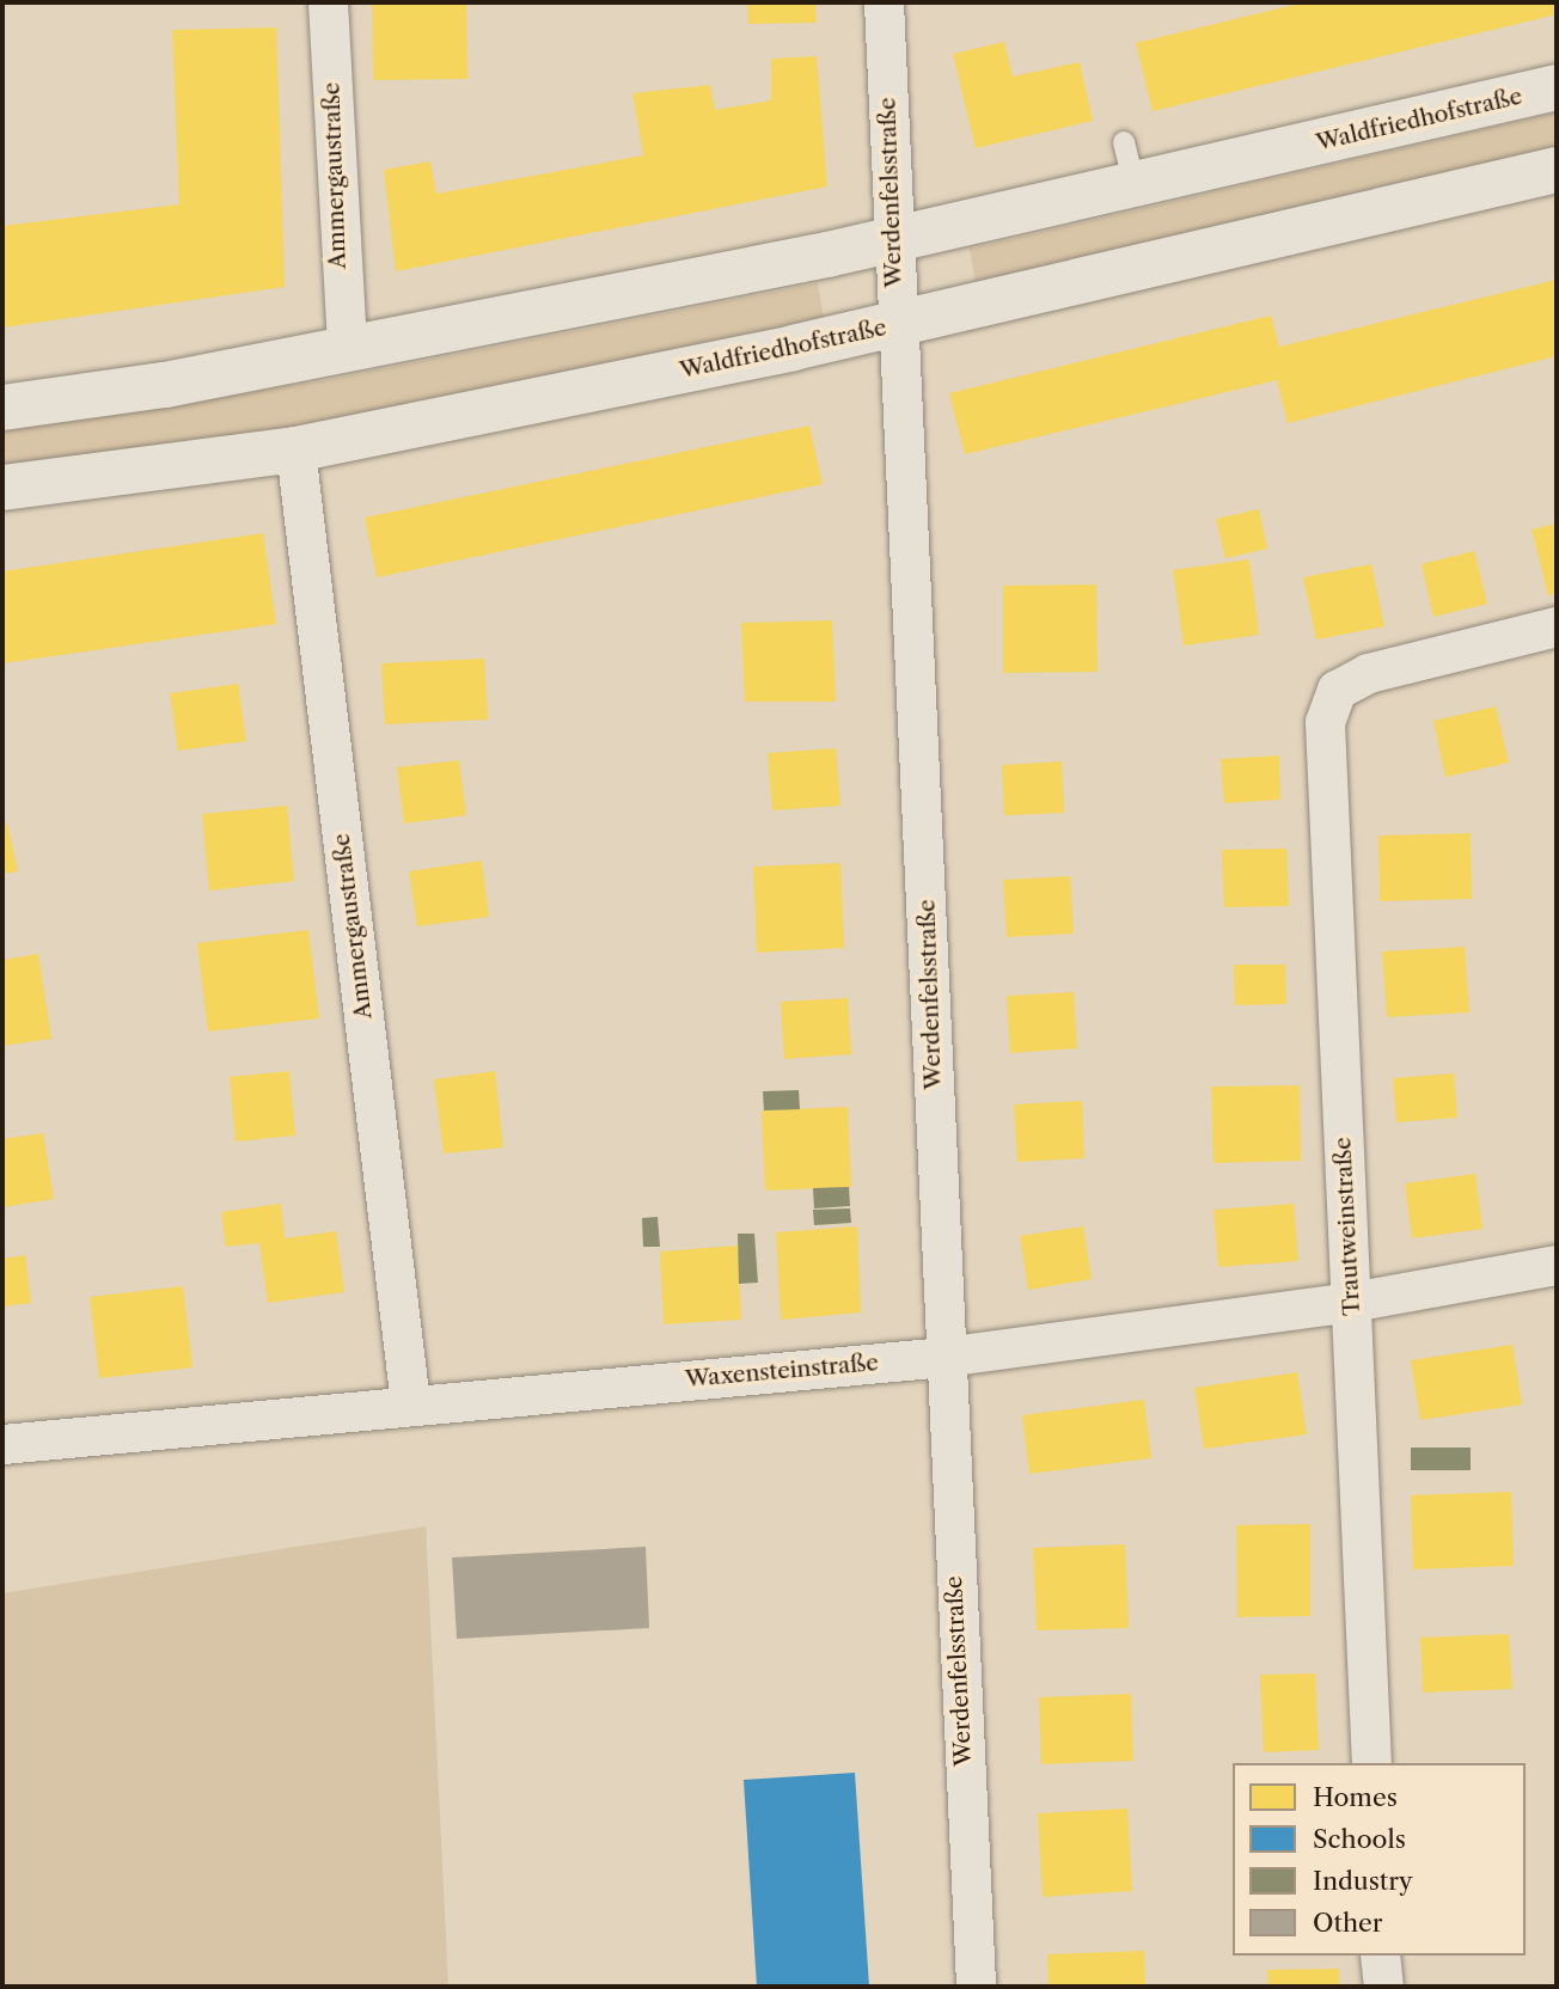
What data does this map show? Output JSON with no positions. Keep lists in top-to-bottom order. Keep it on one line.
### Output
{"streets":{"main road":["Waldfriedhofstraße"],"street":["Ammergaustraße","Werdenfelsstraße","Trautweinstraße","Waxensteinstraße"]},"crossings":[["Waldfriedhofstraße","Ammergaustraße"],["Waldfriedhofstraße","Werdenfelsstraße"],["Ammergaustraße","Waxensteinstraße"],["Werdenfelsstraße","Waxensteinstraße"],["Trautweinstraße","Waxensteinstraße"]],"legend":["Homes","Schools","Industry","Other"]}
